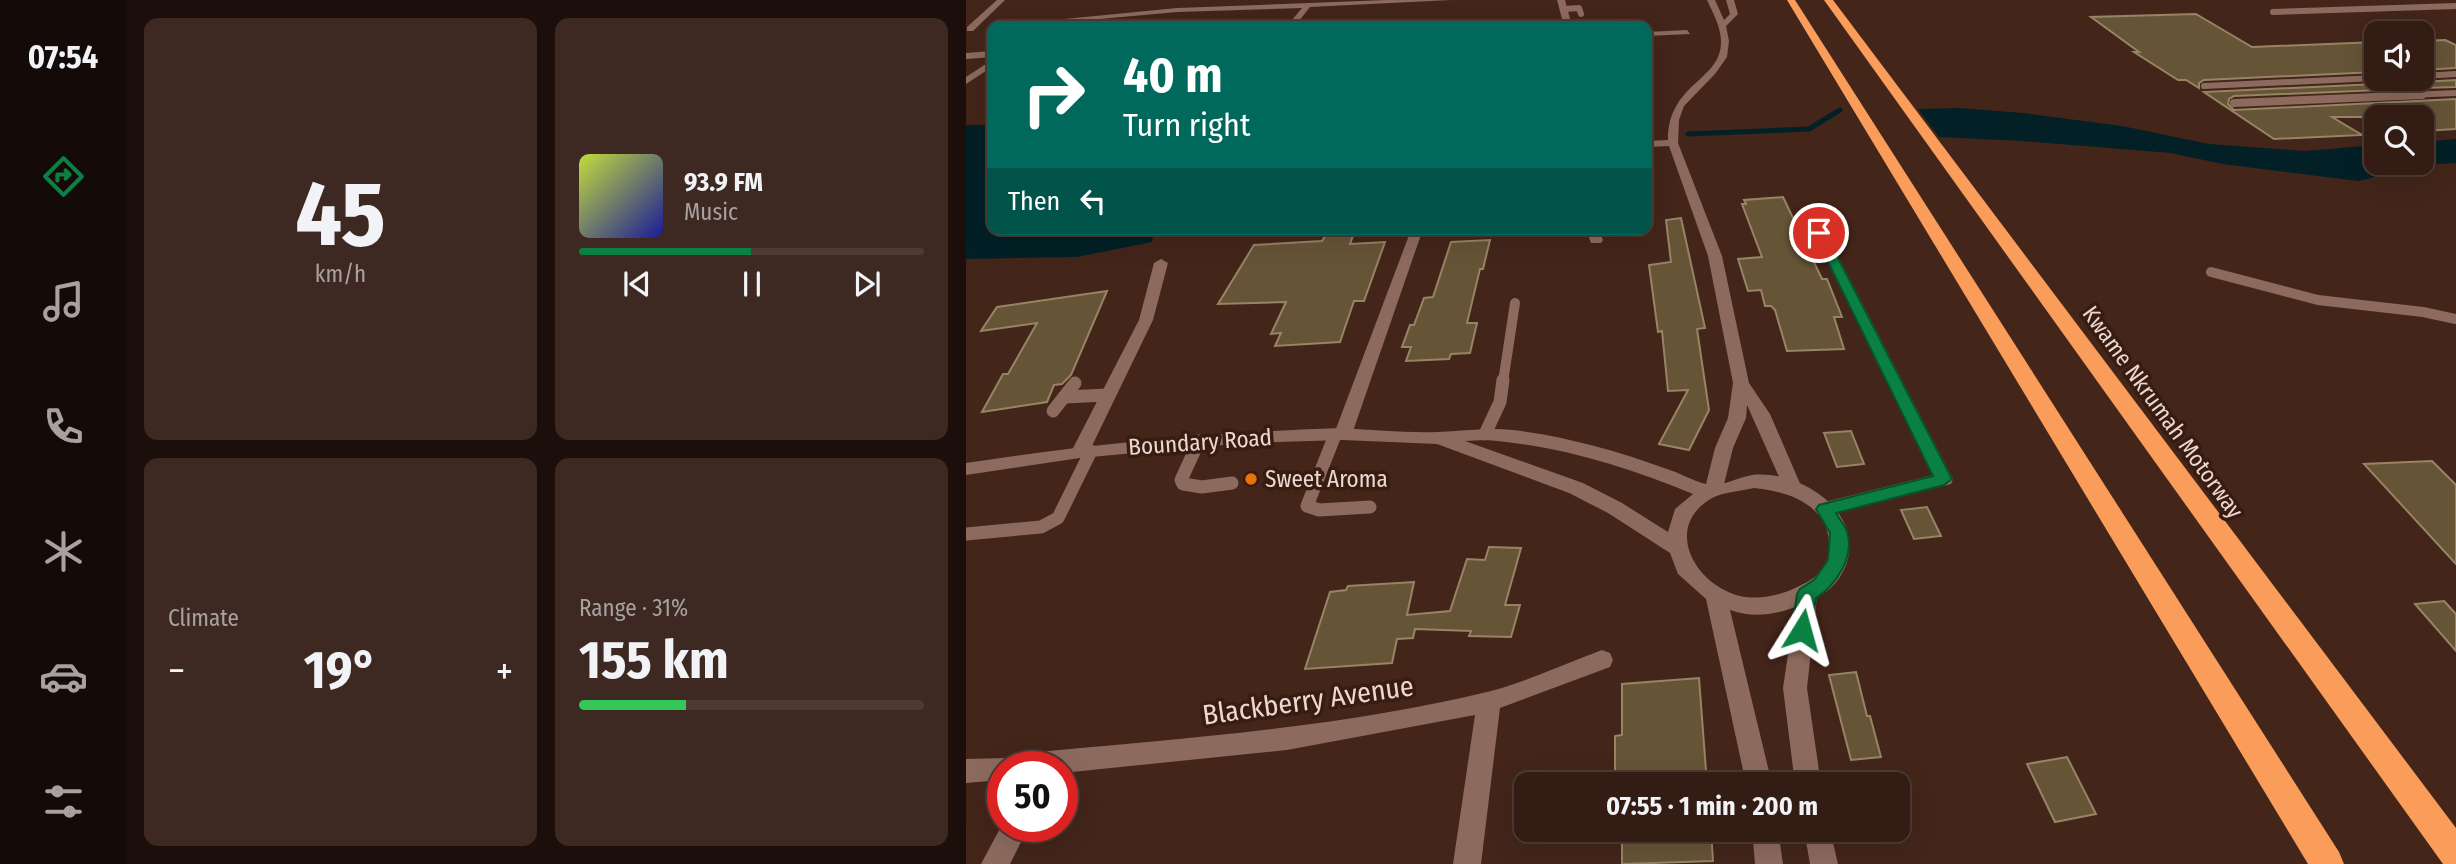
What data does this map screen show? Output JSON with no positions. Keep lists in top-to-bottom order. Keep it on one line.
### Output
{"streets":{"highway":["Kwame Nkrumah Motorway"],"street":["Boundary Road","Blackberry Avenue"]},"places":["Sweet Aroma"],"page":{"tabs":"07:54","tile":[["45","km/h"],"Climate",["Range · 31%","155 km"]],"turn":["40 m","Turn right"],"song":["93.9 FM","Music"],"then":"Then","heat":["−","19°","+"],"limit":"50","trip":"07:55 · 1 min · 200 m"}}
